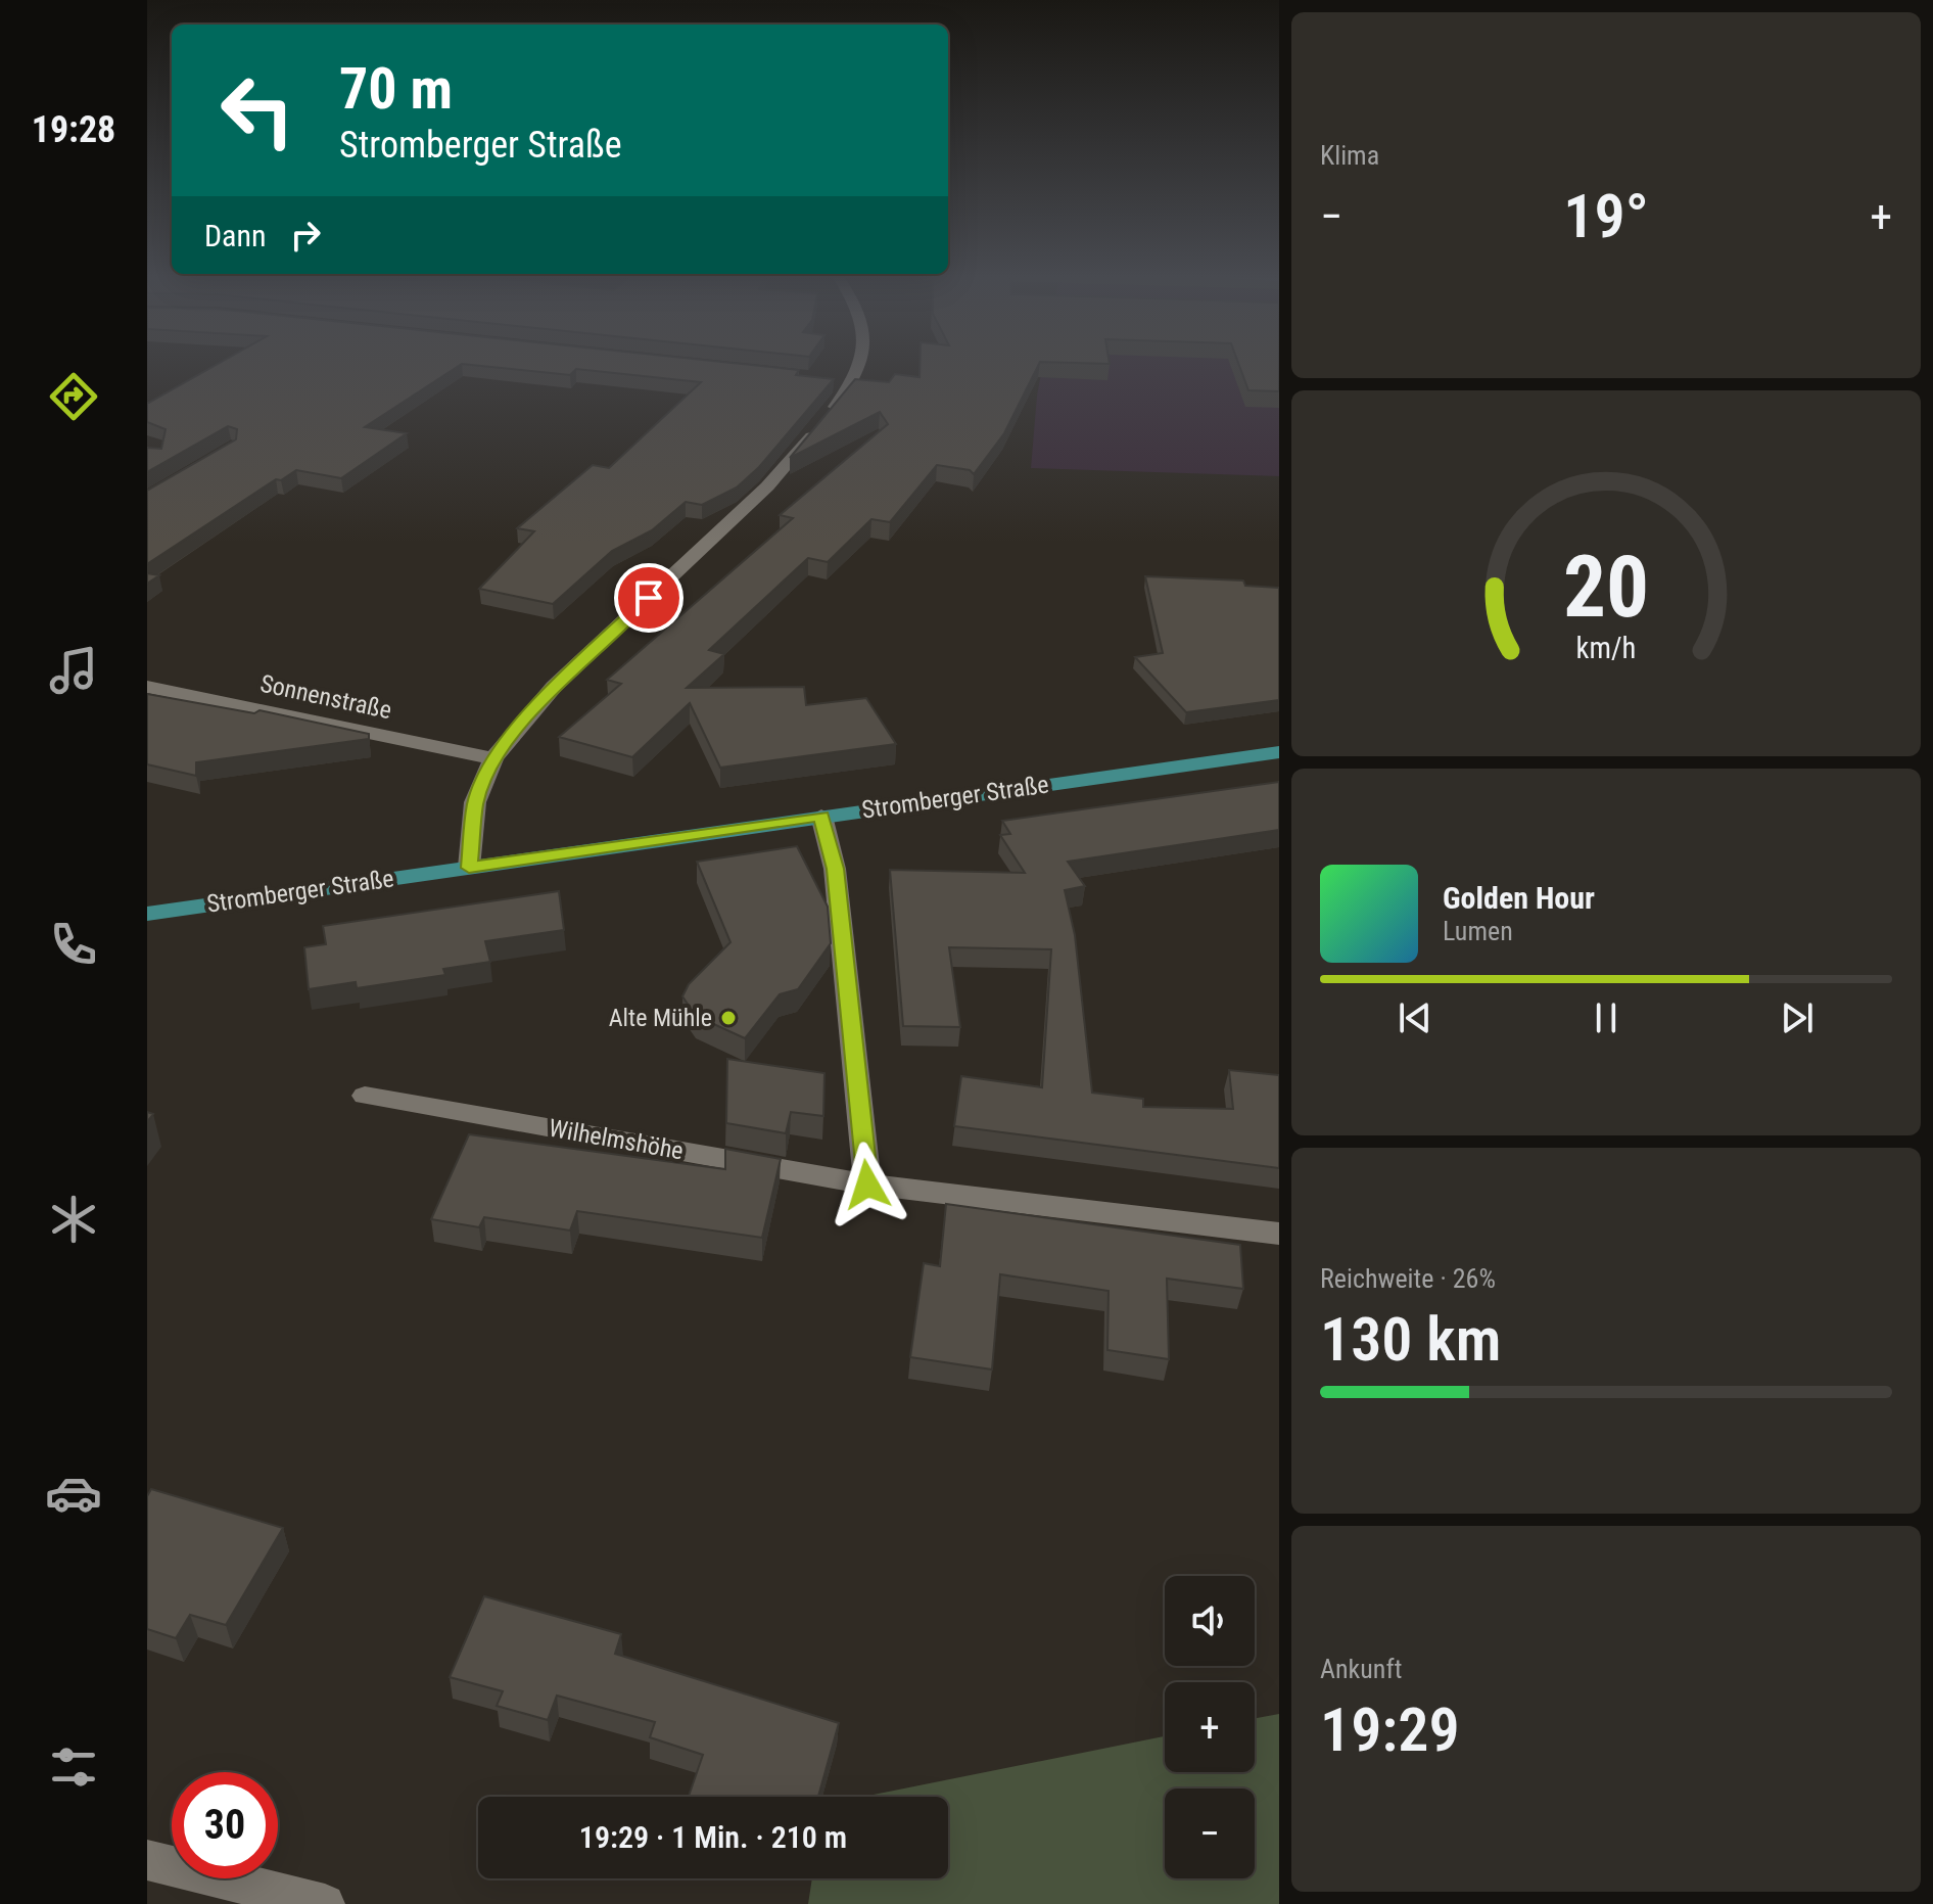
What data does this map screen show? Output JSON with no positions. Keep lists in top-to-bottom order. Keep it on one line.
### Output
{"streets":{"main road":["Stromberger Straße"],"street":["Sonnenstraße","Wilhelmshöhe"]},"places":["Alte Mühle"],"page":{"tabs":"19:28","tile":["Klima",["Reichweite · 26%","130 km"],["Ankunft","19:29"]],"turn":["70 m","Stromberger Straße"],"heat":["−","19°","+"],"then":"Dann","song":["Golden Hour","Lumen"],"map_buttons":["+","−"],"limit":"30","trip":"19:29 · 1 Min. · 210 m","gauge":["20","km/h"]}}
